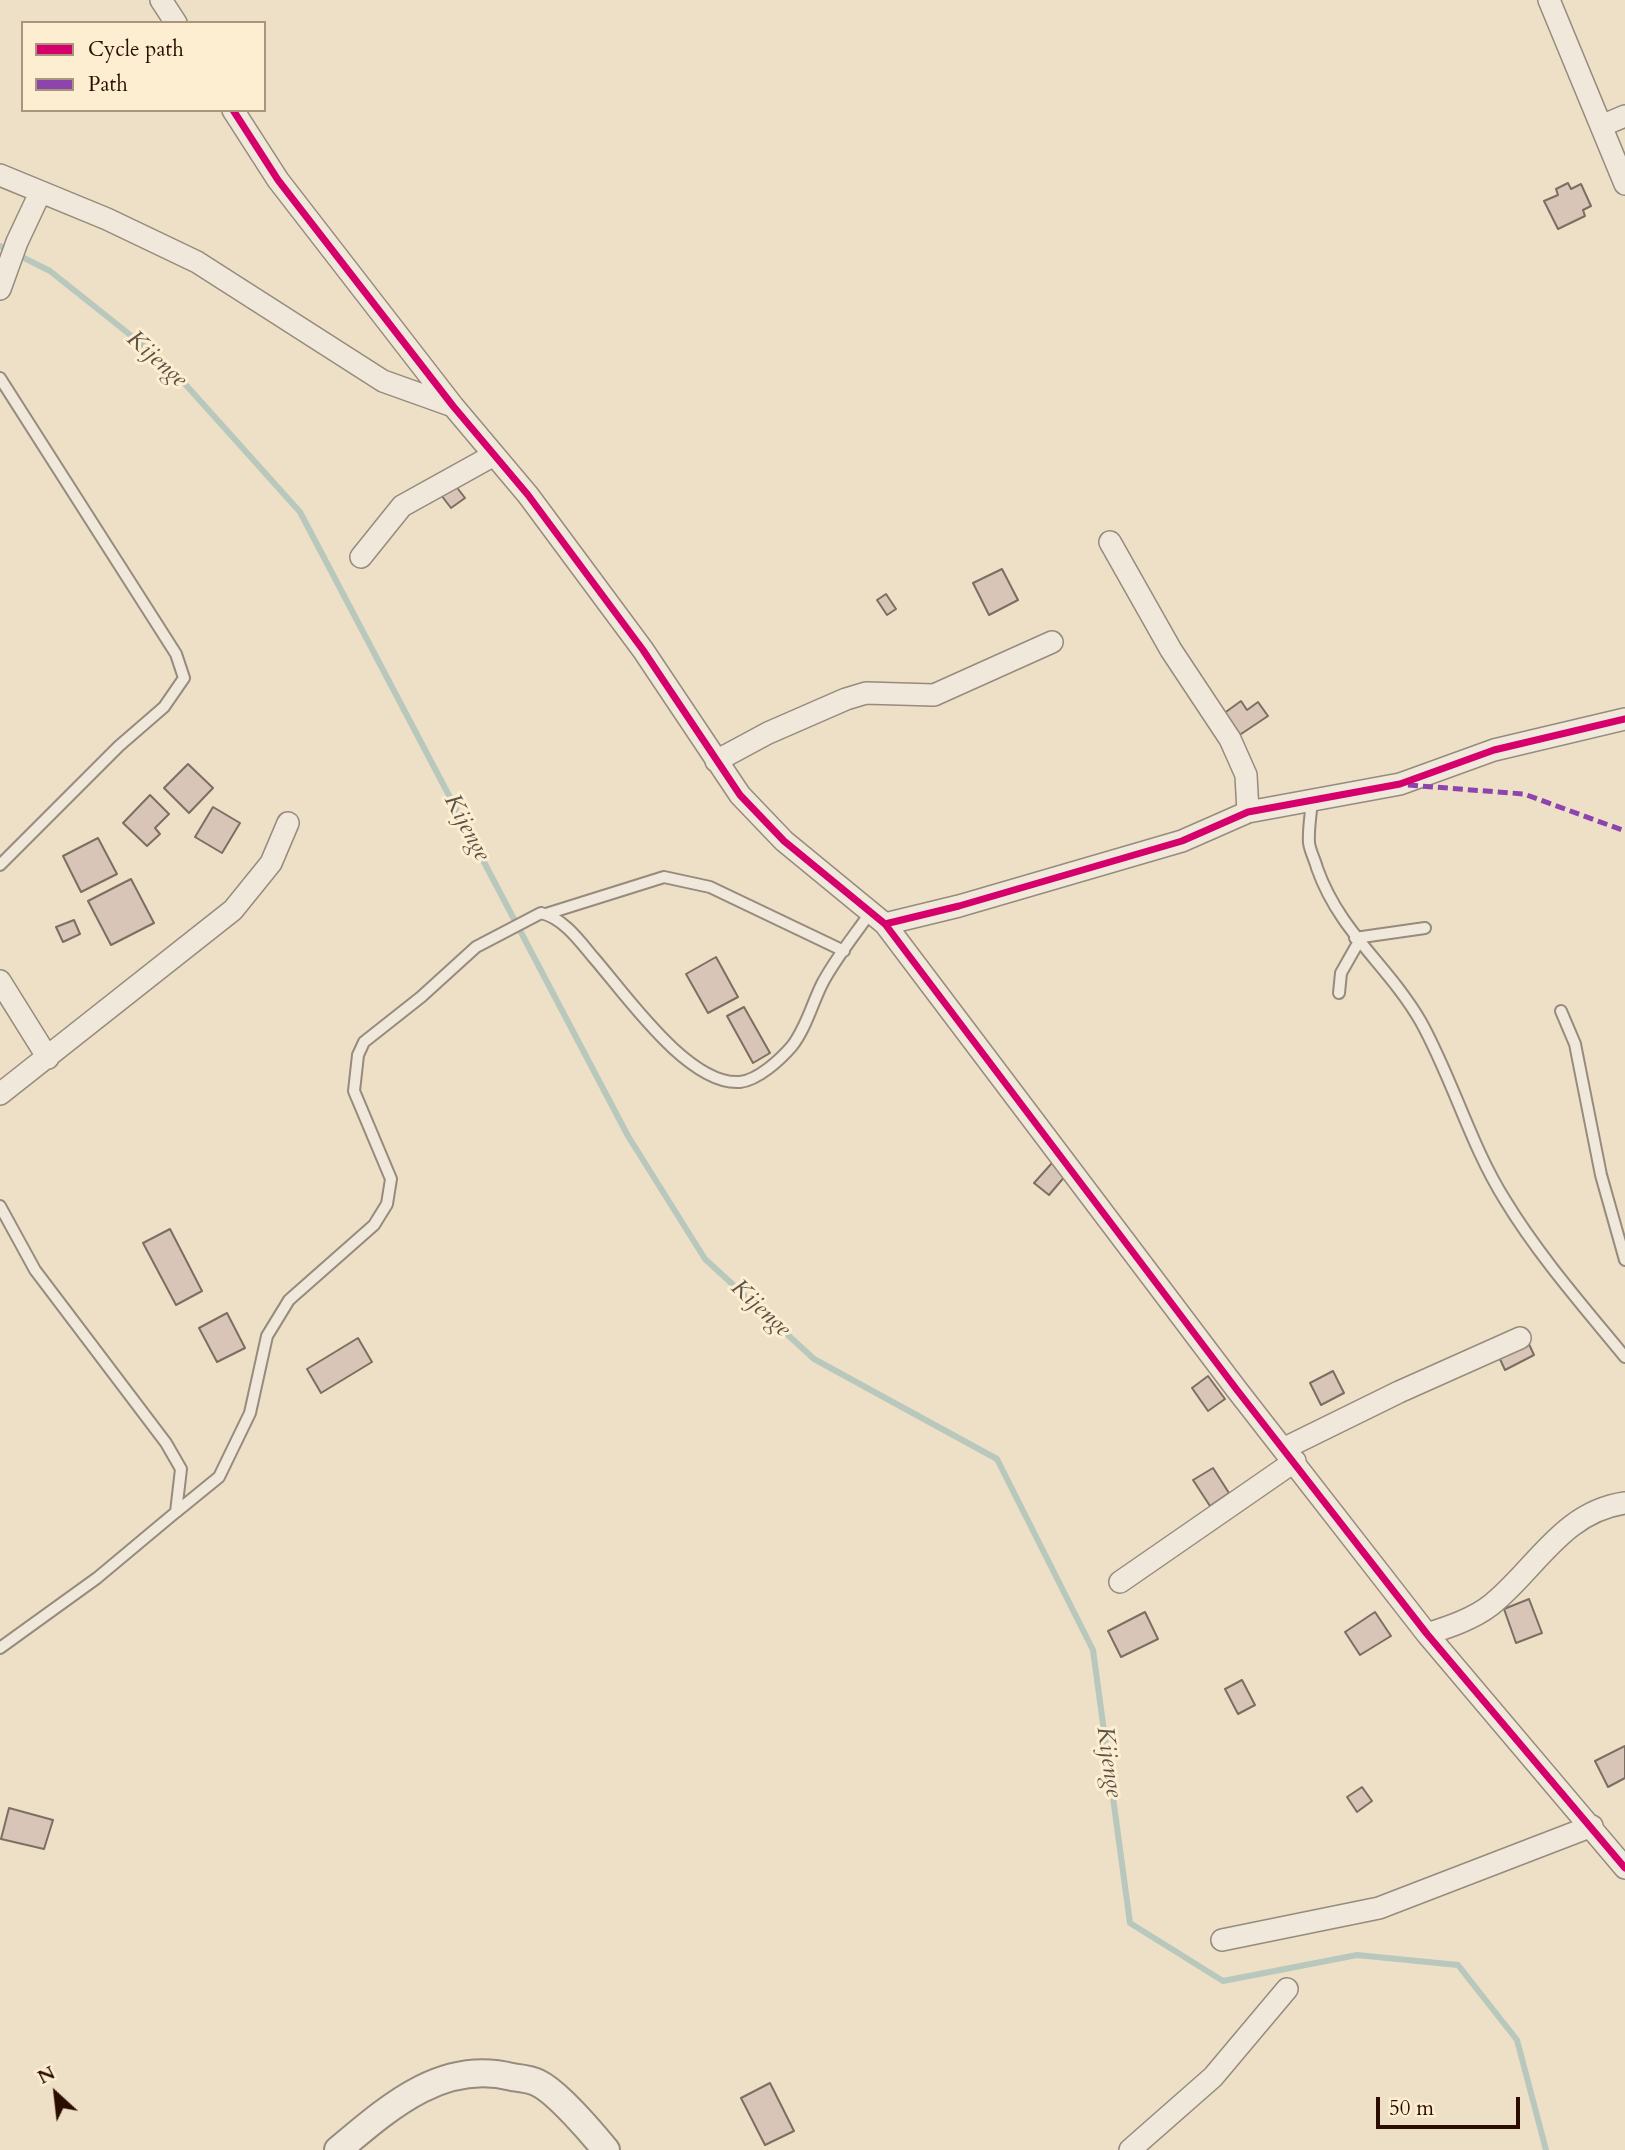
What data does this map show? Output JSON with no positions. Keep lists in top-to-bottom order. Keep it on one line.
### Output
{"water":["Kijenge"],"legend":["Cycle path","Path"],"scale_bar":"50 m","north":"top left"}
